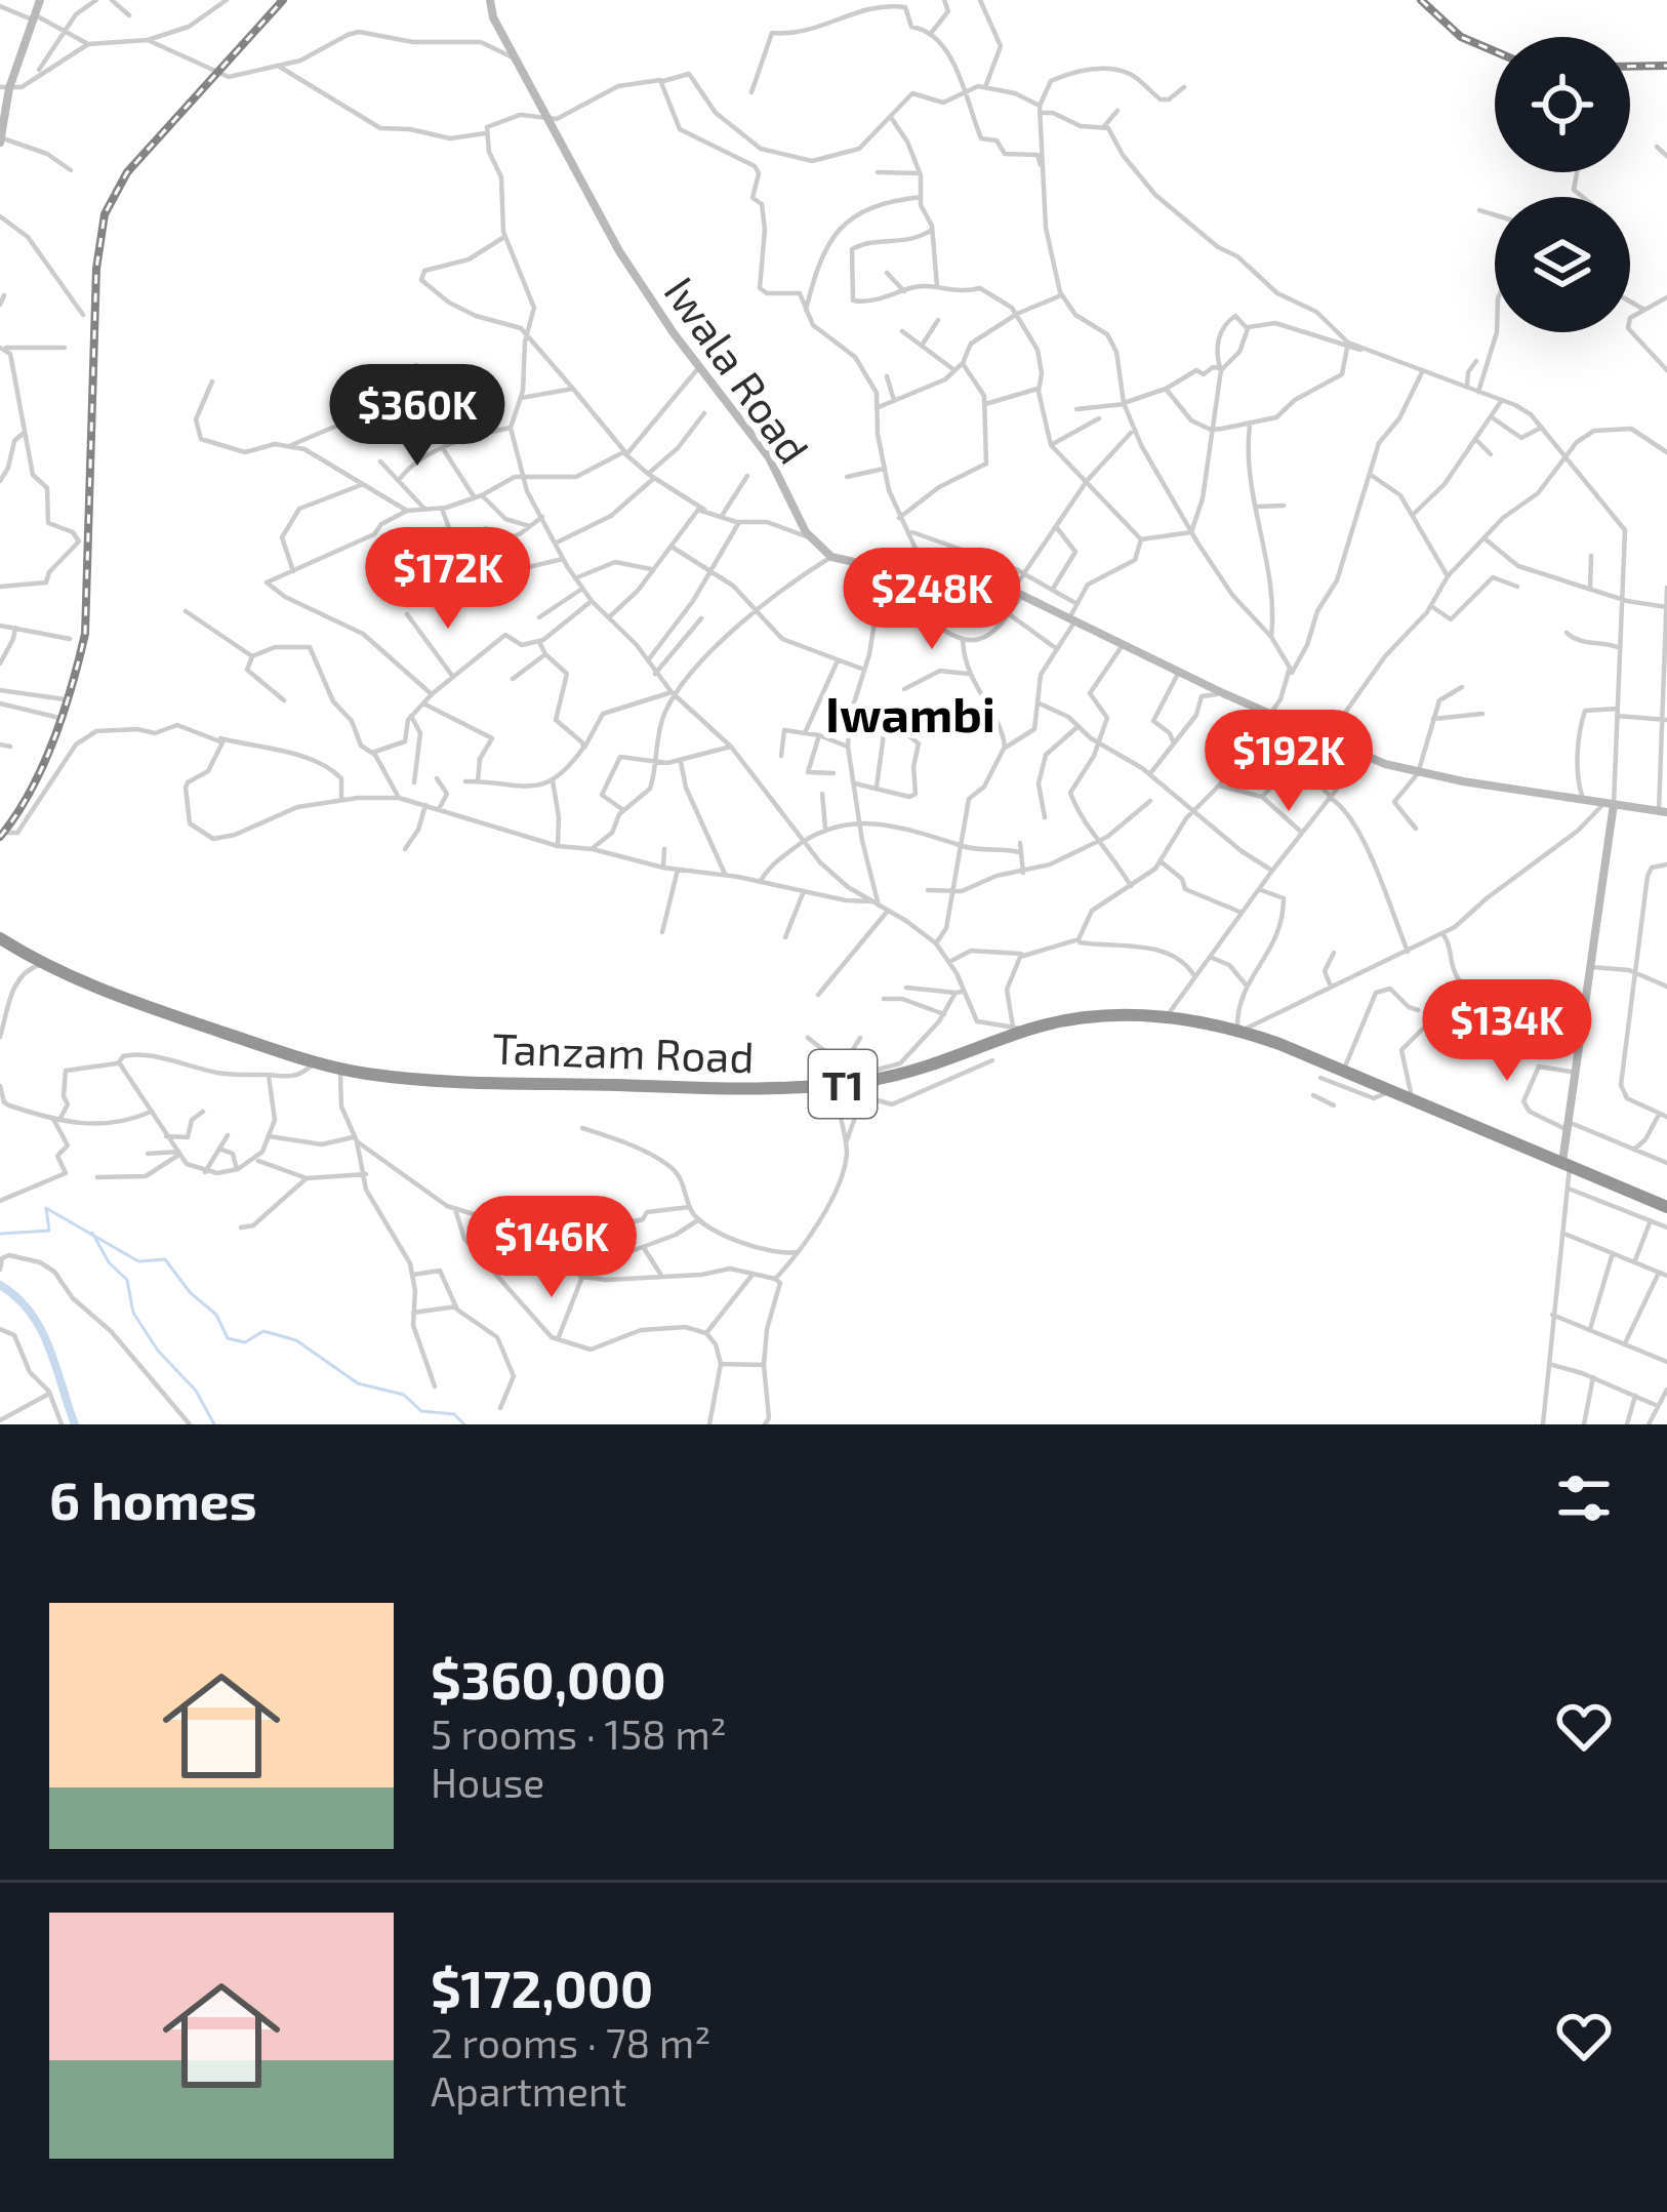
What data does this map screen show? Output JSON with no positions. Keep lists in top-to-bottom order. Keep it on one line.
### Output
{"streets":{"highway":["Tanzam Road","T1"],"street":["Iwala Road"]},"districts":["Iwambi"],"page":{"price":["$360K","$172K","$248K","$192K","$134K","$146K"],"heading":"6 homes","list":[{"name":"$360,000","note":"5 rooms · 158 m² · House"},{"name":"$172,000","note":"2 rooms · 78 m² · Apartment"}]}}
